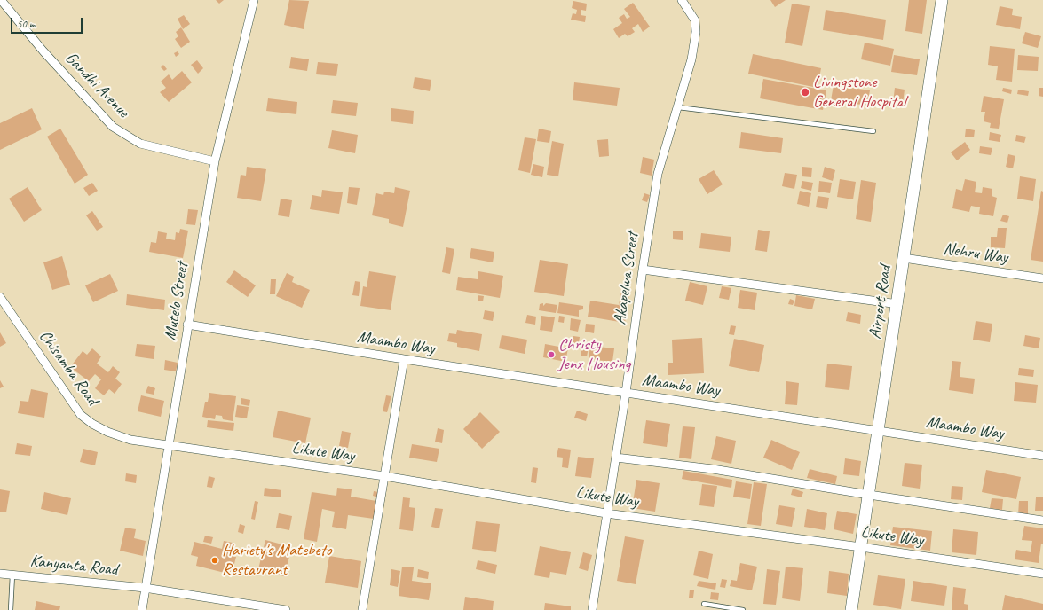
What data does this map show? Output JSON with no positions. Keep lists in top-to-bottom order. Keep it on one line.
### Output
{"streets":{"street":["Gandhi Avenue","Nehru Way","Akapelwa Street","Mutelo Street","Airport Road","Maambo Way","Chisamba Road","Likute Way","Kanyanta Road"]},"crossings":[["Gandhi Avenue","Mutelo Street"],["Nehru Way","Airport Road"],["Akapelwa Street","Maambo Way"],["Akapelwa Street","Likute Way"],["Mutelo Street","Maambo Way"],["Mutelo Street","Chisamba Road"],["Mutelo Street","Likute Way"],["Mutelo Street","Kanyanta Road"],["Airport Road","Maambo Way"],["Airport Road","Likute Way"],["Chisamba Road","Likute Way"]],"places":["Livingstone General Hospital","Christy Jenx Housing","Hariety's Matebeto Restaurant"],"scale_bar":"50 m"}
